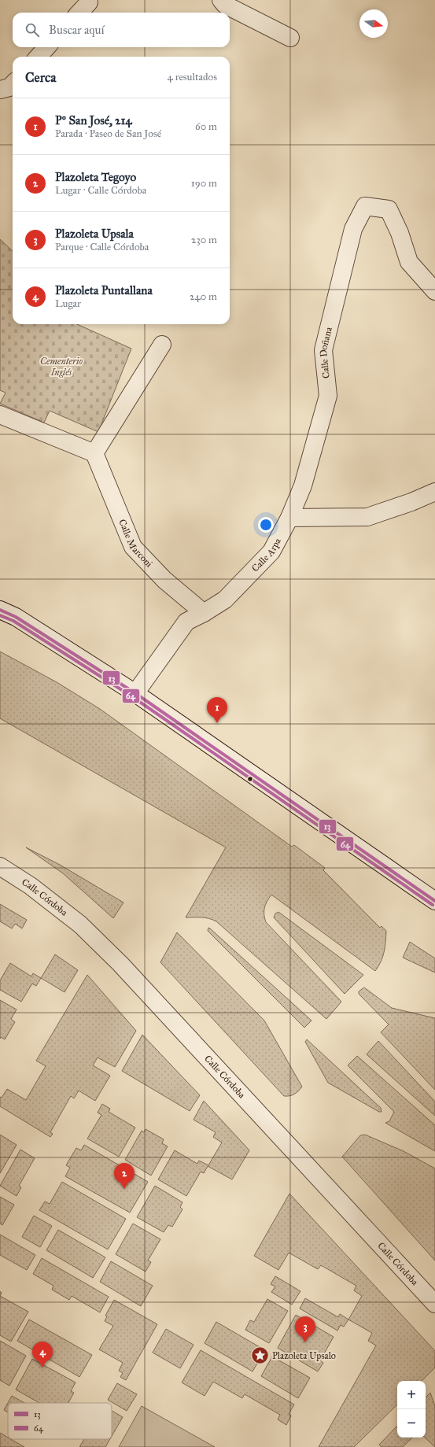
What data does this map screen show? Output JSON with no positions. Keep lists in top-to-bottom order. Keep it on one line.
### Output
{"streets":{"street":["Calle Doñana","Calle Marconi","Calle Arpa","Calle Córdoba"]},"crossings":[["Calle Doñana","Calle Arpa"],["Calle Marconi","Calle Arpa"]],"parks":["Cementerio Inglés"],"places":{"place":["Plazoleta Upsalo"]},"lines":["transit line 13","transit line 64"],"legend":["13","64"],"north":"right","page":{"search":"Buscar aquí","heading":["Cerca","4 resultados"],"list":[{"mark":"1","name":"Pº San José, 214","note":"Parada · Paseo de San José","value":"60 m"},{"mark":"2","name":"Plazoleta Tegoyo","note":"Lugar · Calle Córdoba","value":"190 m"},{"mark":"3","name":"Plazoleta Upsala","note":"Parque · Calle Córdoba","value":"230 m"},{"mark":"4","name":"Plazoleta Puntallana","note":"Lugar","value":"240 m"}],"pins":["1","2","3","4"],"map_buttons":["+","−"]}}
